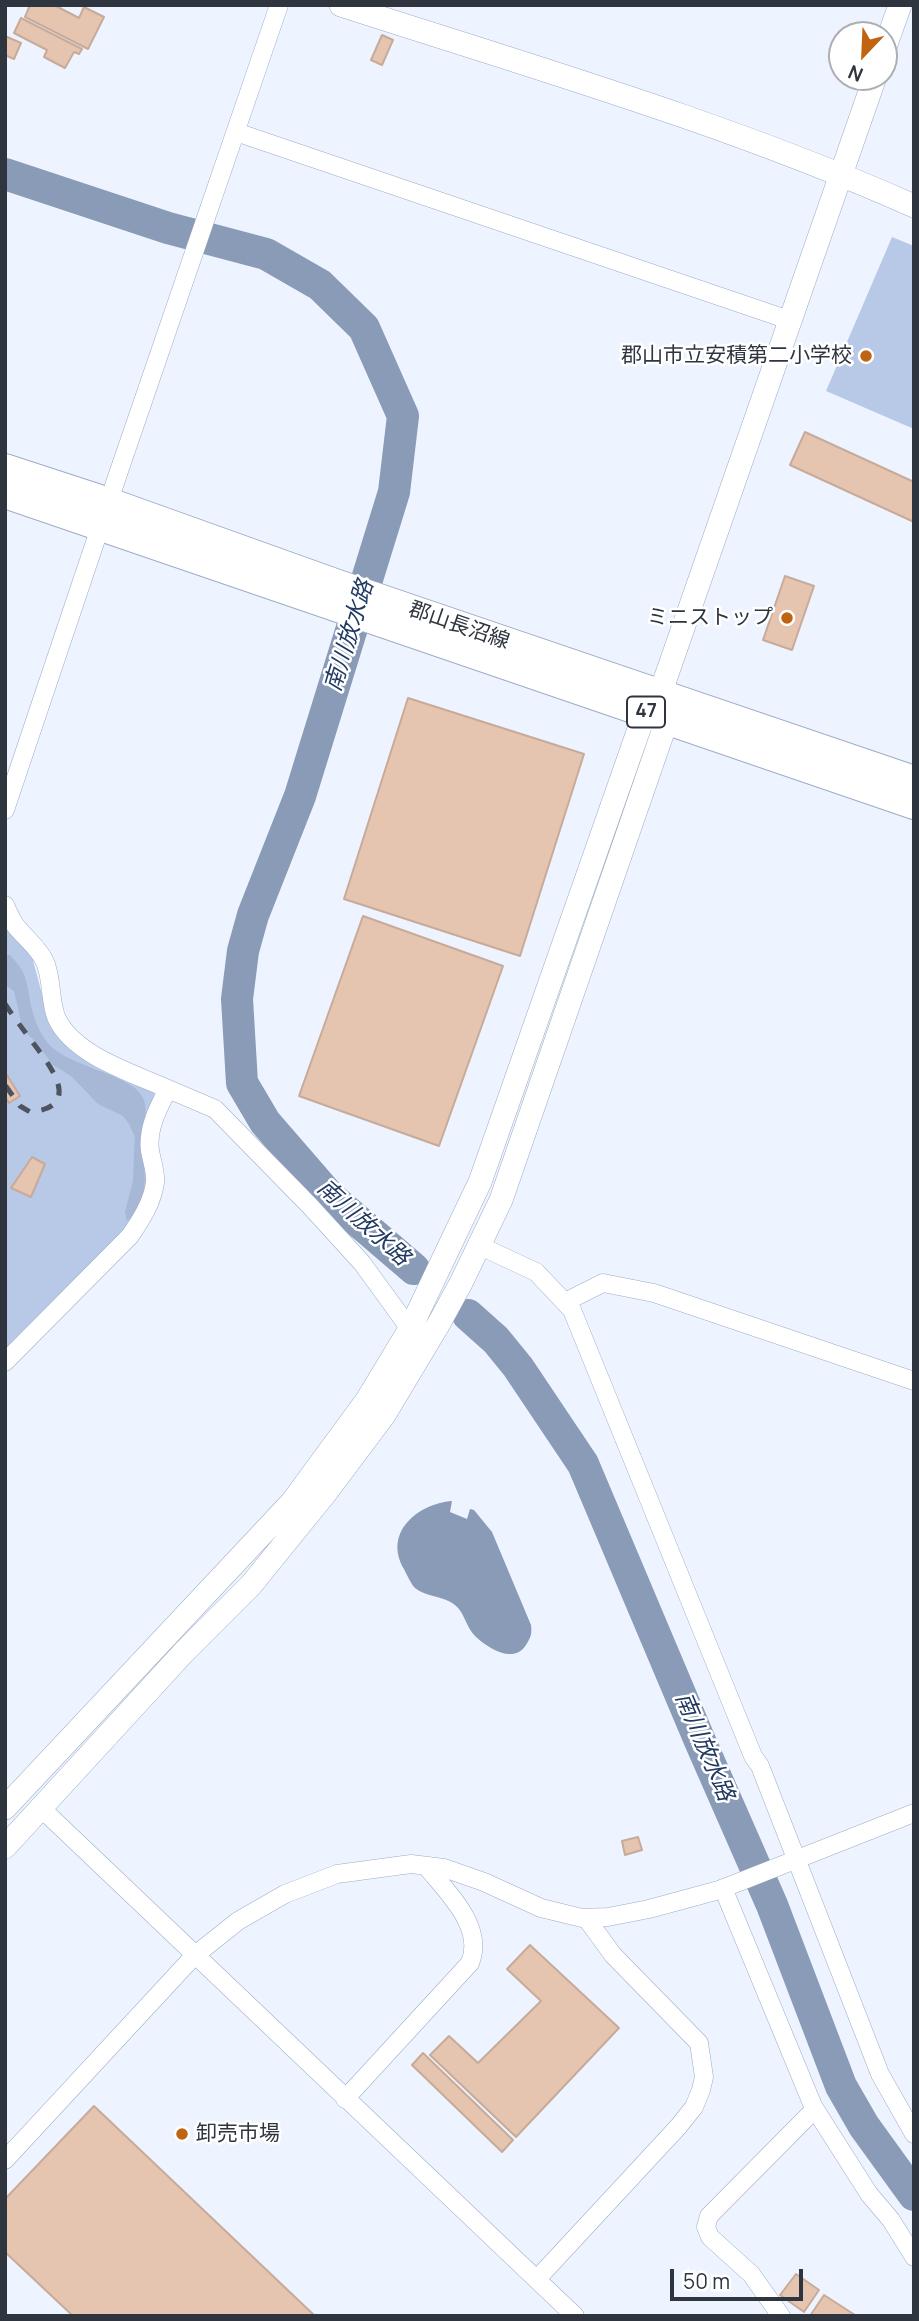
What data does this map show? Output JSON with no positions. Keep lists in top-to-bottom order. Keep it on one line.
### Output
{"streets":{"main road":["郡山長沼線","47"]},"water":["南川放水路"],"places":["郡山市立安積第二小学校","ミニストップ","卸売市場"],"scale_bar":"50 m","north":"bottom left"}
